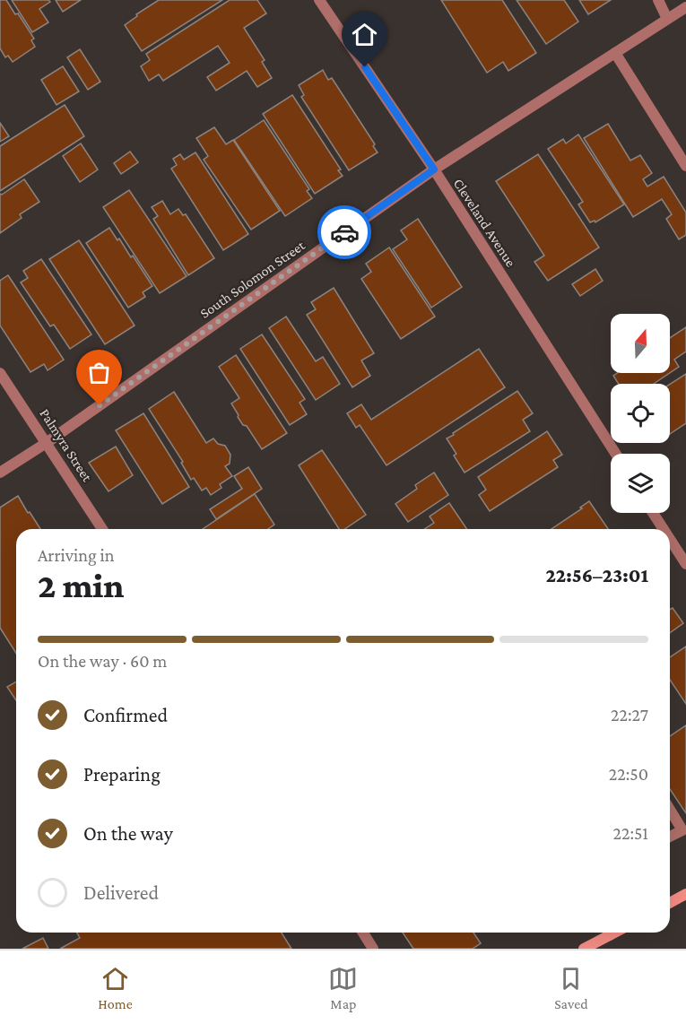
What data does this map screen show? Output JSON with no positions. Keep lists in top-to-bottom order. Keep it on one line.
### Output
{"streets":{"street":["Cleveland Avenue","South Solomon Street","Palmyra Street"]},"crossings":[["Cleveland Avenue","South Solomon Street"],["South Solomon Street","Palmyra Street"]],"north":"top","page":{"heading":["2 min","Arriving in","22:56–23:01"],"bar":"On the way · 60 m","list":[["Confirmed","22:27"],["Preparing","22:50"],["On the way","22:51"],"Delivered"],"tabs":["Home","Map","Saved"]}}
